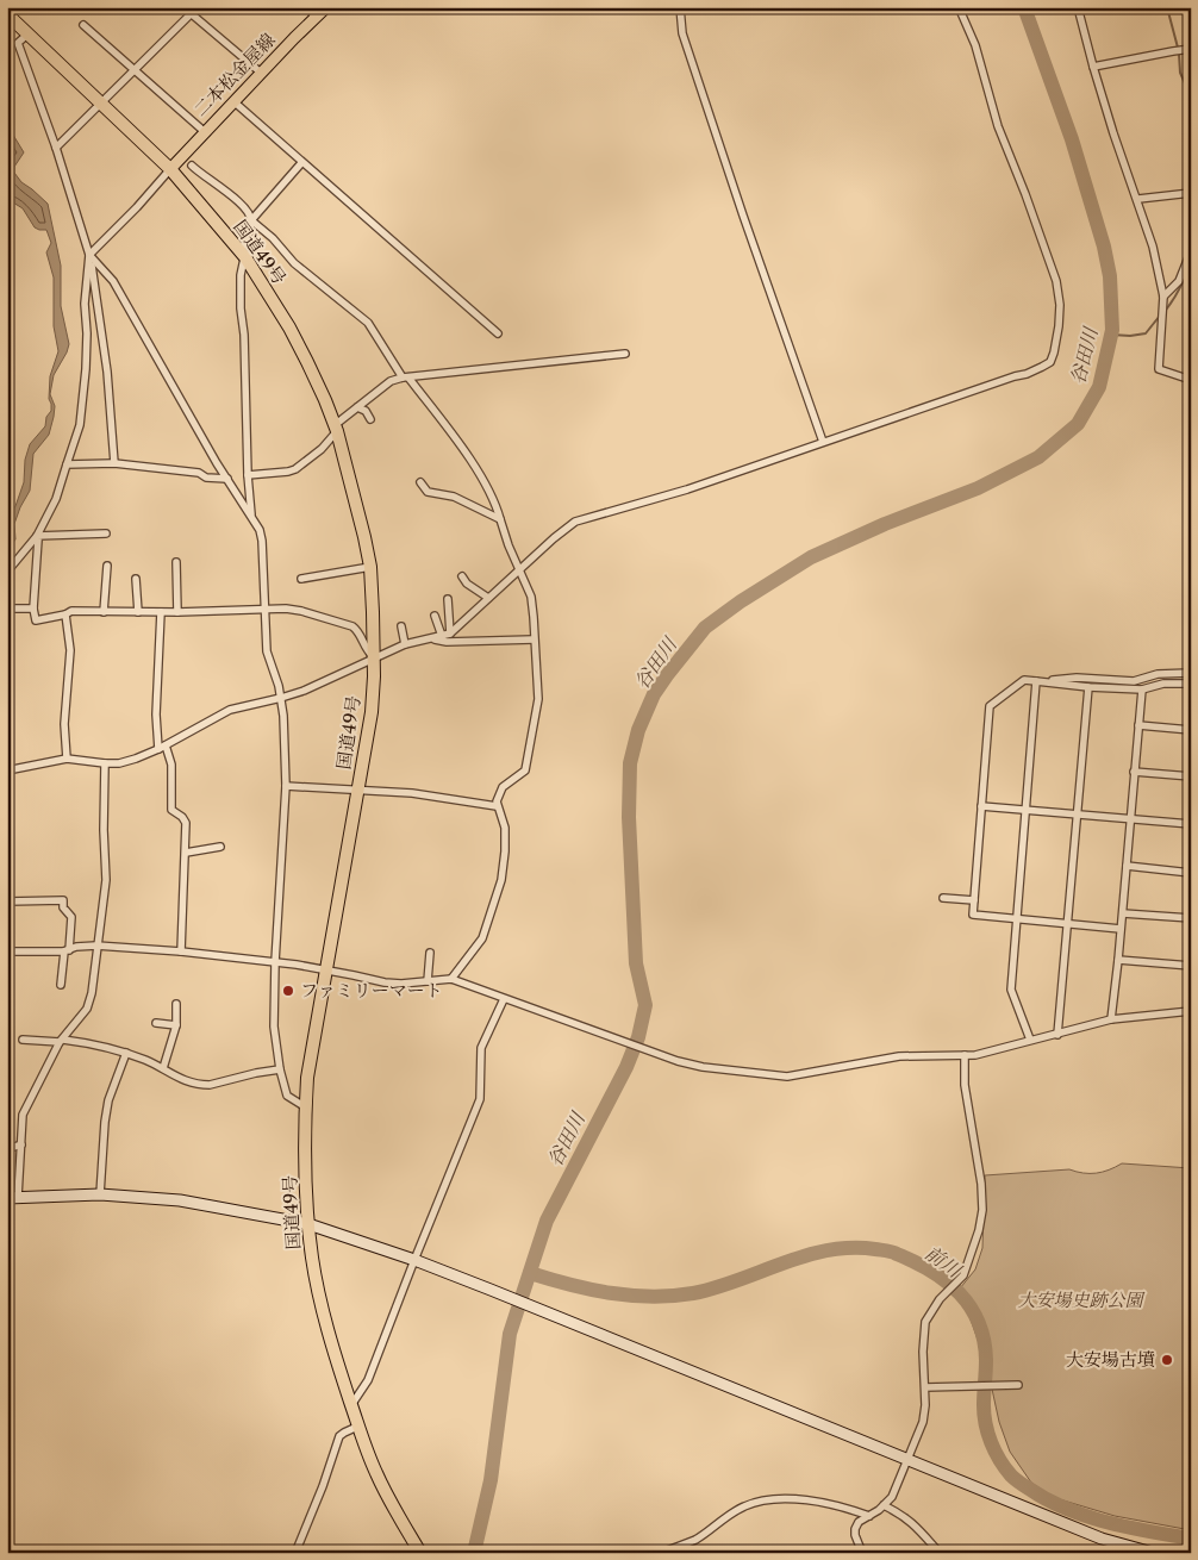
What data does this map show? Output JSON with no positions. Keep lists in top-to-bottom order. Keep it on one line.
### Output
{"streets":{"highway":["国道49号"],"main road":["二本松金屋線"]},"crossings":[["二本松金屋線","国道49号"]],"water":["谷田川","前川"],"parks":["大安場史跡公園"],"places":["ファミリーマート","大安場古墳"]}
